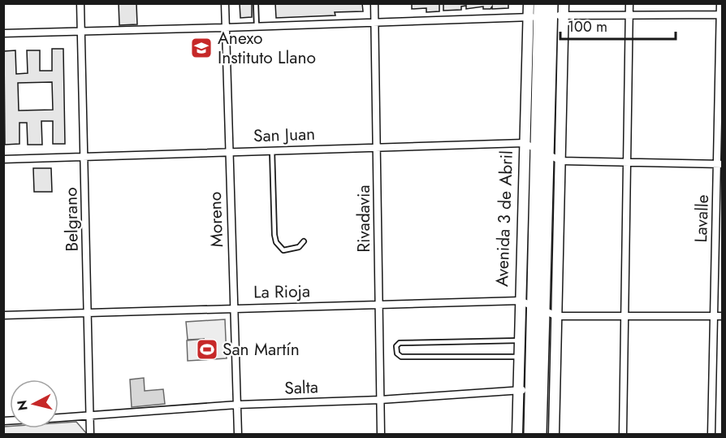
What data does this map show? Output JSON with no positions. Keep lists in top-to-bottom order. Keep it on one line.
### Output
{"streets":{"highway":["Avenida 3 de Abril"],"street":["San Juan","Rivadavia","Lavalle","Belgrano","Moreno","La Rioja","Salta"]},"crossings":[["San Juan","Rivadavia"],["San Juan","Avenida 3 de Abril"],["San Juan","Belgrano"],["San Juan","Moreno"],["Rivadavia","La Rioja"],["Rivadavia","Salta"],["Avenida 3 de Abril","La Rioja"],["Avenida 3 de Abril","Salta"],["Lavalle","La Rioja"],["Belgrano","La Rioja"],["Belgrano","Salta"],["Moreno","La Rioja"],["Moreno","Salta"]],"places":{"school or university":["Anexo Instituto Llano"],"sports":["San Martín"]},"scale_bar":"100 m","north":"left"}
